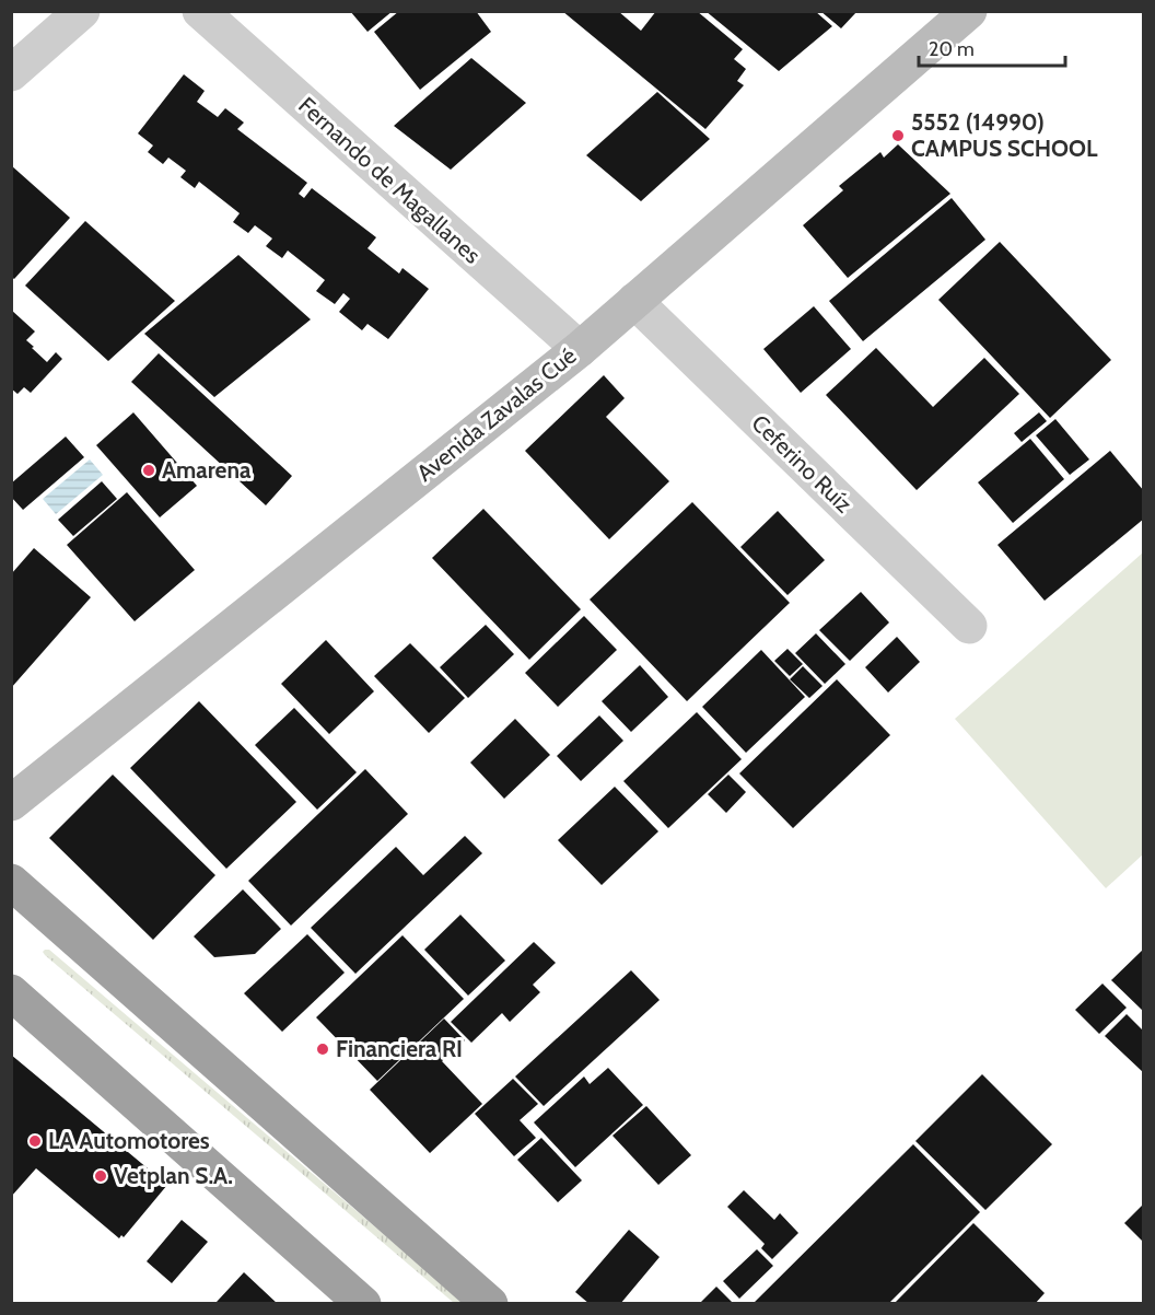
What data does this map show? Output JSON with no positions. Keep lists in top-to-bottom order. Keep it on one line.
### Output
{"streets":{"main road":["Avenida Zavalas Cué"],"street":["Fernando de Magallanes","Ceferino Ruíz"]},"crossings":[["Fernando de Magallanes","Avenida Zavalas Cué"],["Avenida Zavalas Cué","Ceferino Ruíz"]],"places":["5552 (14990) CAMPUS SCHOOL","Amarena","Financiera RI","LA Automotores","Vetplan S.A."],"scale_bar":"20 m"}
